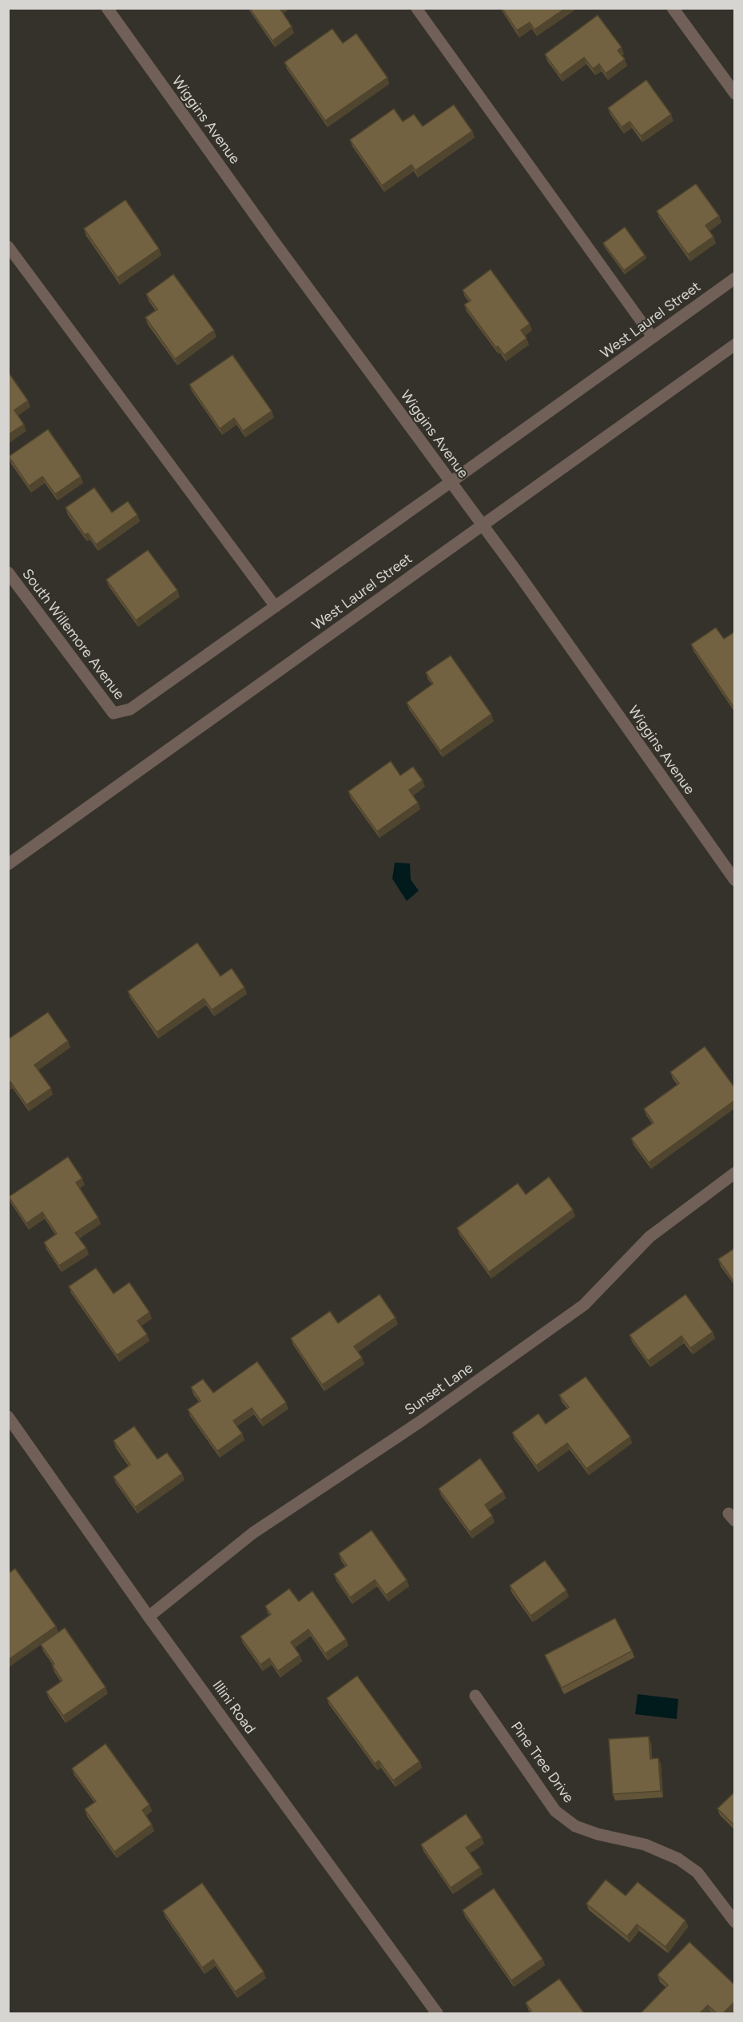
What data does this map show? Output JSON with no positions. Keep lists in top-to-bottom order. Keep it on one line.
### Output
{"streets":{"street":["Wiggins Avenue","West Laurel Street","South Willemore Avenue","Sunset Lane","Illini Road","Pine Tree Drive"]},"crossings":[["Wiggins Avenue","West Laurel Street"],["West Laurel Street","South Willemore Avenue"],["Sunset Lane","Illini Road"]]}
